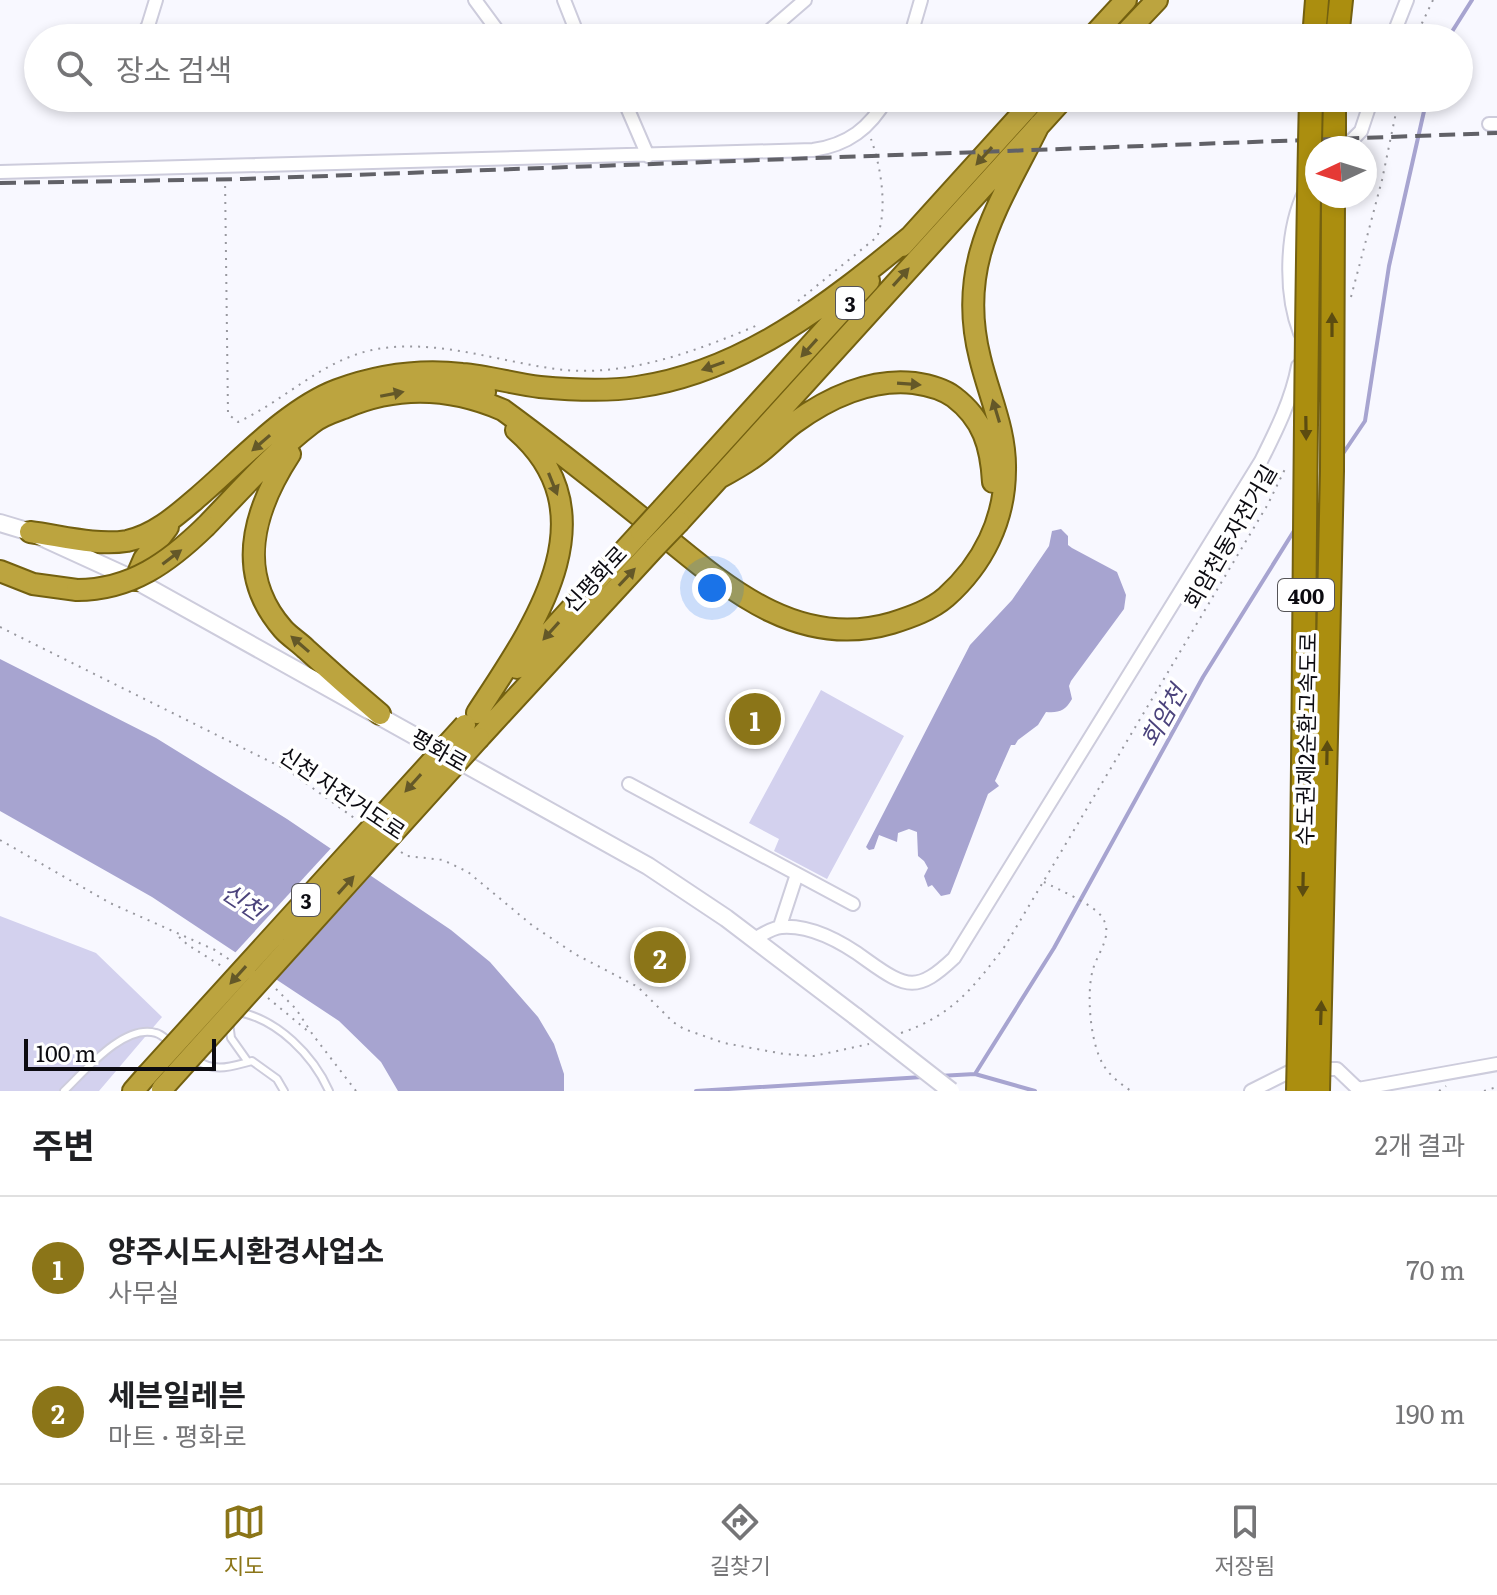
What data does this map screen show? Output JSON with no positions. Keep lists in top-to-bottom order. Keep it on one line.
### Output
{"streets":{"highway":["3","신평화로","400","수도권제2순환고속도로"],"main road":["평화로"],"path":["회암천동자전거길","신천 자전거도로"]},"water":["회암천","신천"],"scale_bar":"100 m","north":"left","page":{"search":"장소 검색","pins":["1","2"],"scale":"100 m","heading":["주변","2개 결과"],"list":[{"mark":"1","name":"양주시도시환경사업소","note":"사무실","value":"70 m"},{"mark":"2","name":"세븐일레븐","note":"마트 · 평화로","value":"190 m"}],"nav":["지도","길찾기","저장됨"]}}
